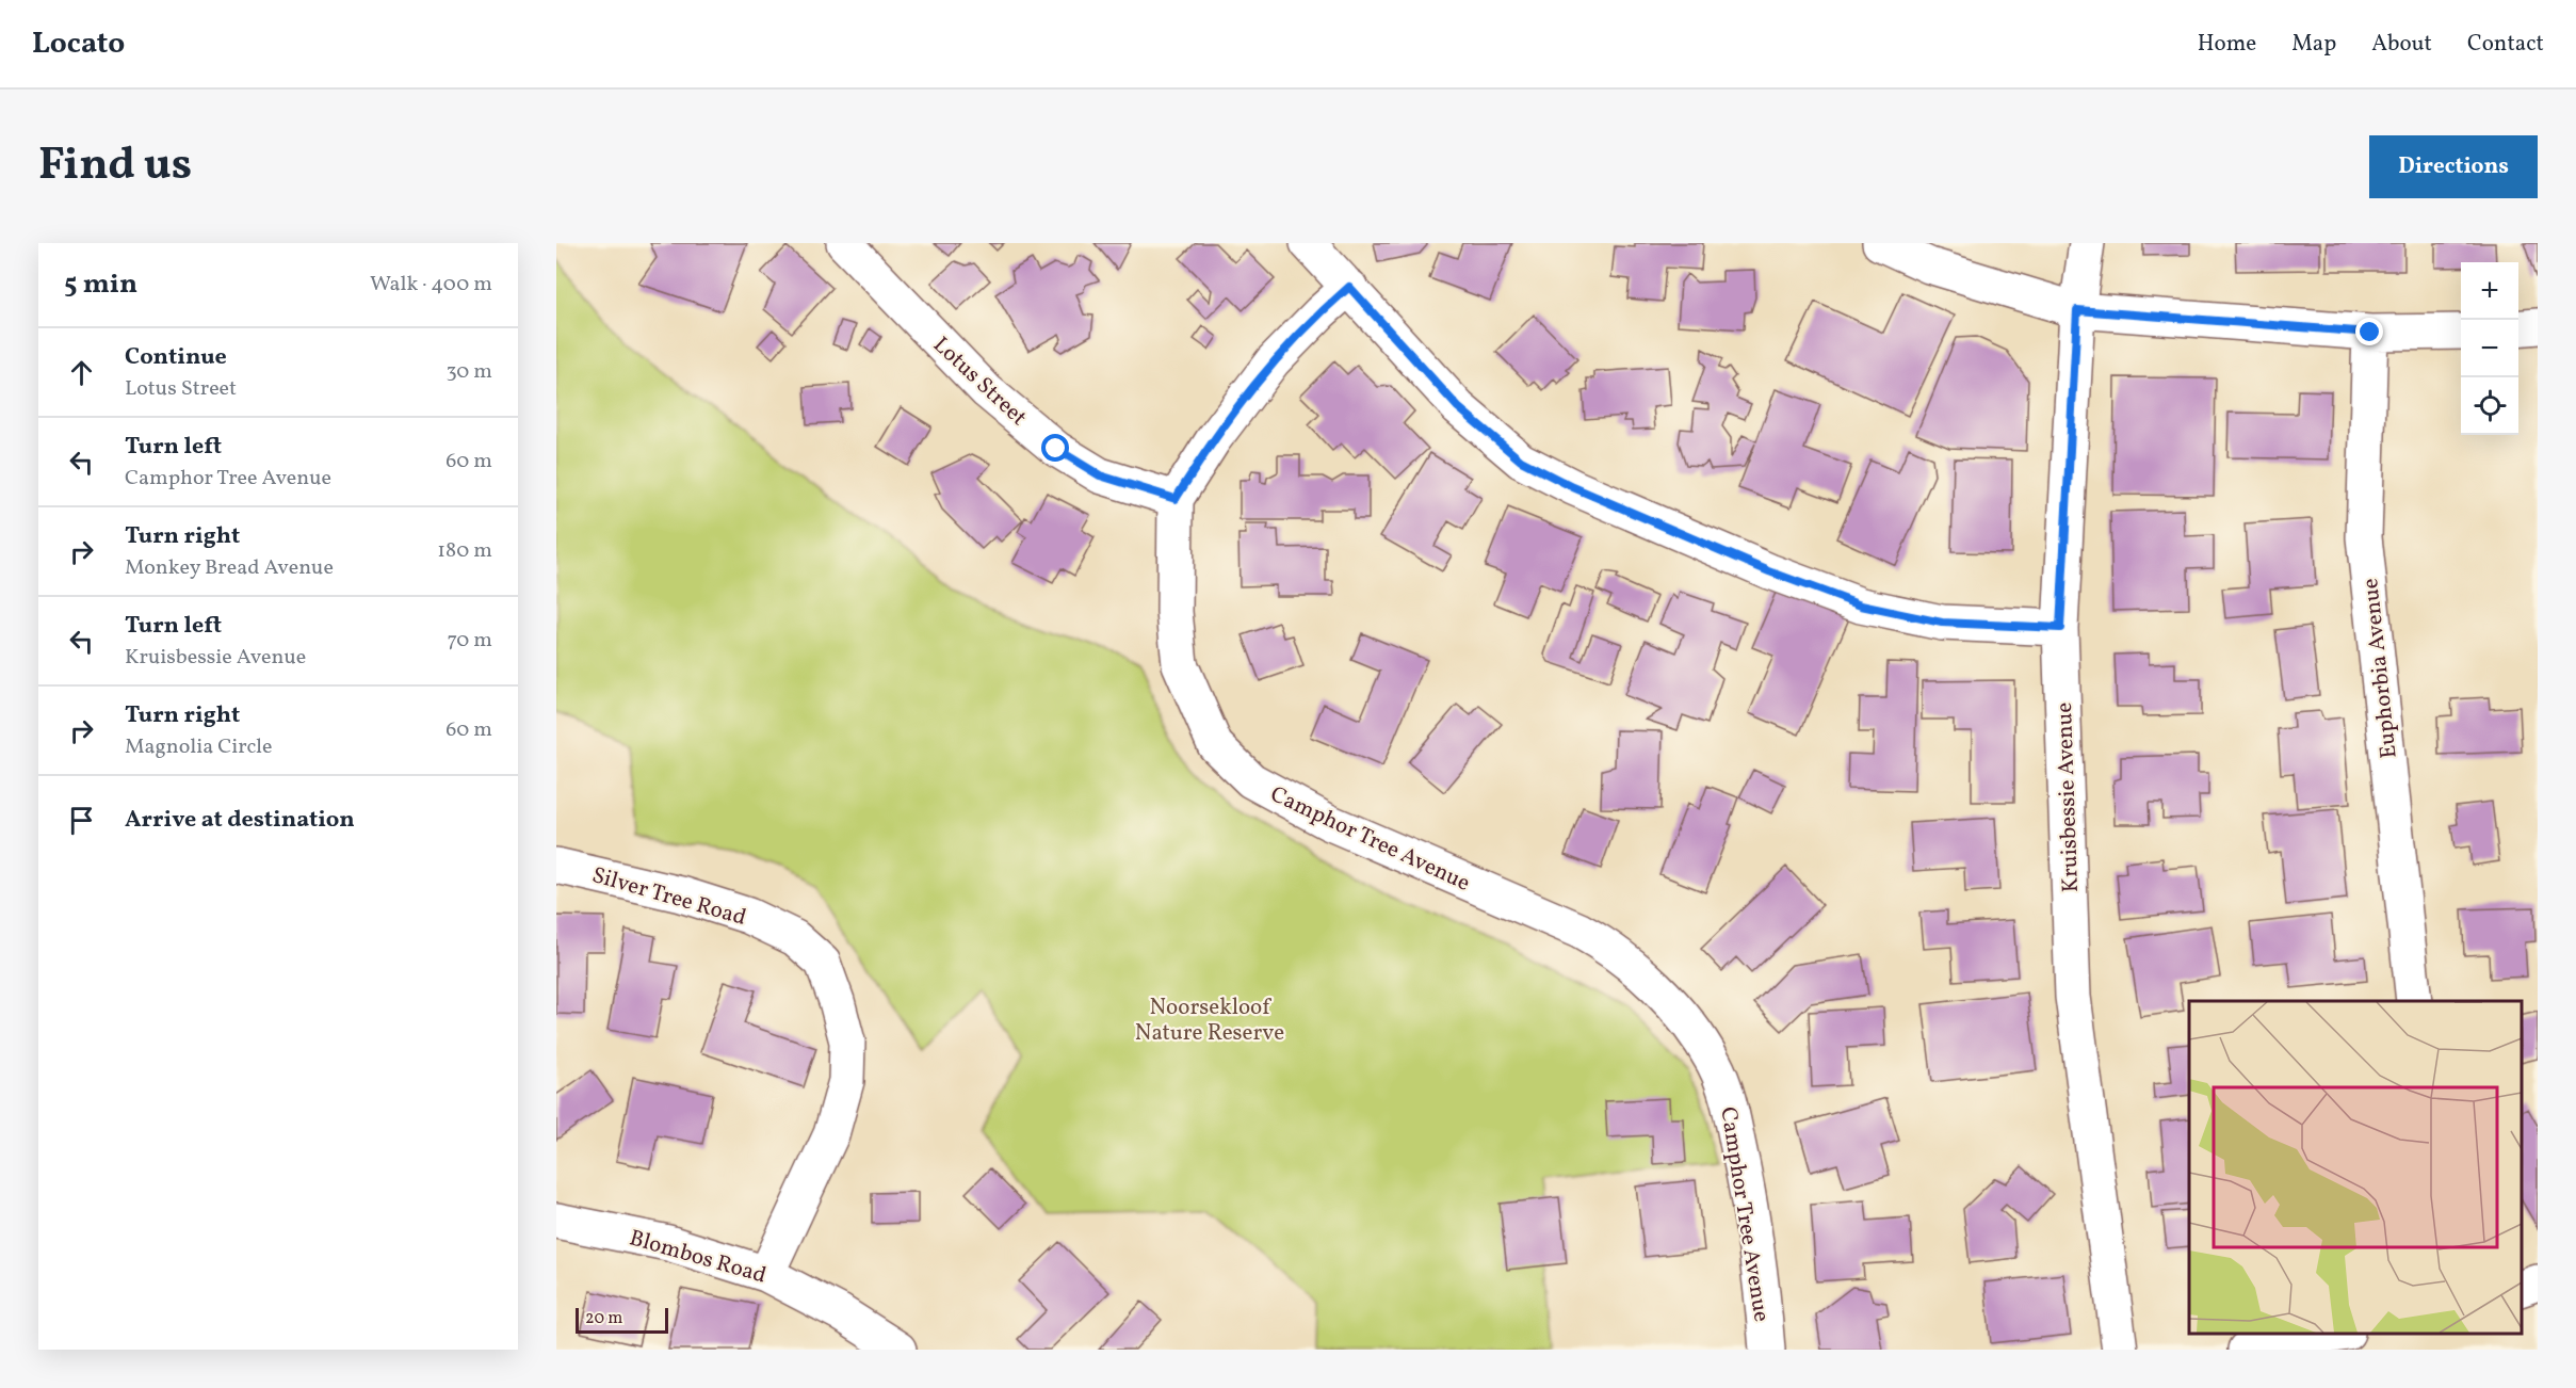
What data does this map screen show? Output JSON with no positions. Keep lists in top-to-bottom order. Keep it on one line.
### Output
{"streets":{"street":["Lotus Street","Euphorbia Avenue","Kruisbessie Avenue","Camphor Tree Avenue","Silver Tree Road","Blombos Road"]},"crossings":[["Lotus Street","Camphor Tree Avenue"],["Silver Tree Road","Blombos Road"]],"parks":["Noorsekloof Nature Reserve"],"scale_bar":"20 m","page":{"header":"Locato","nav":["Home","Map","About","Contact"],"title":"Find us","buttons":"Directions","heading":["5 min","Walk · 400 m"],"map_buttons":["+","−"],"list":[["Continue","Lotus Street","30 m"],["Turn left","Camphor Tree Avenue","60 m"],["Turn right","Monkey Bread Avenue","180 m"],["Turn left","Kruisbessie Avenue","70 m"],["Turn right","Magnolia Circle","60 m"],"Arrive at destination"],"scale":"20 m"}}
